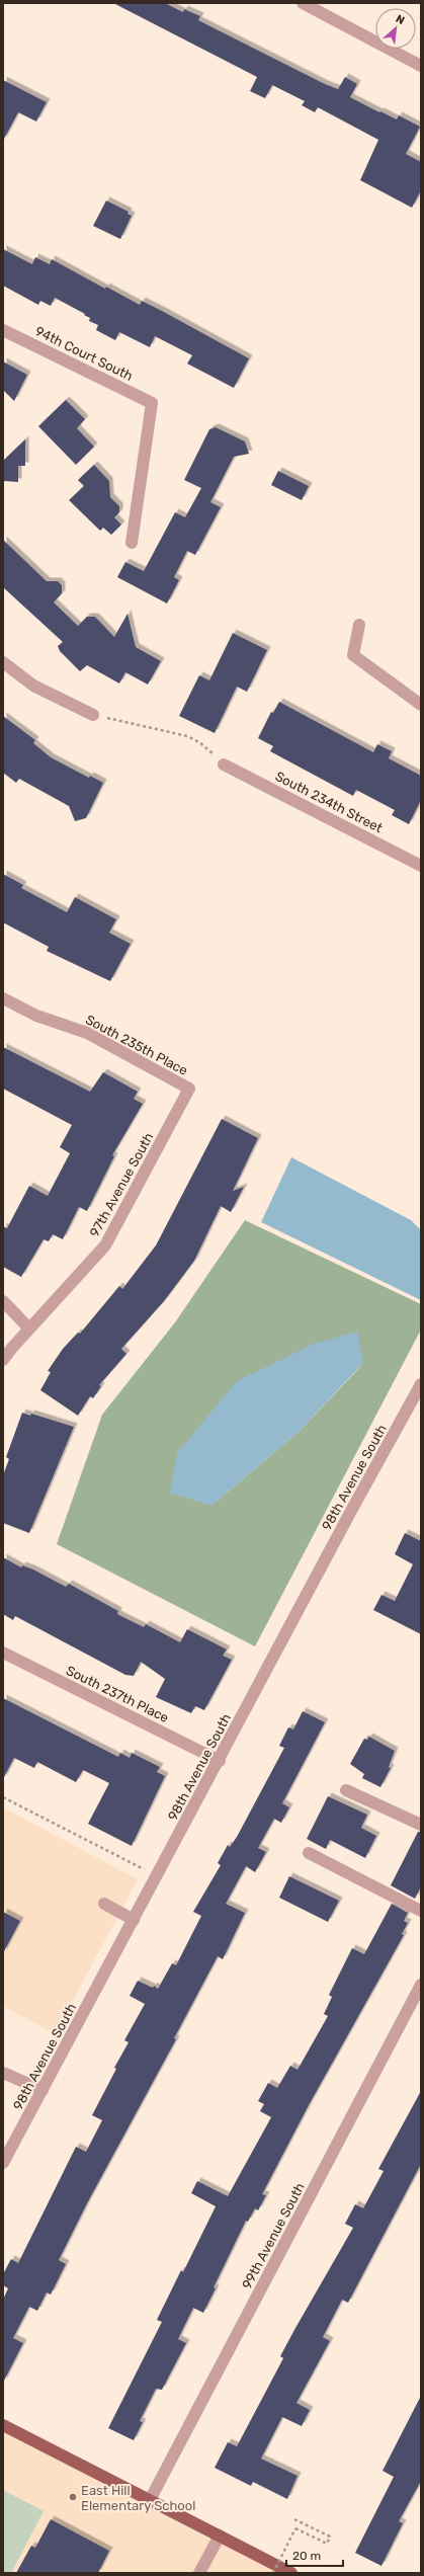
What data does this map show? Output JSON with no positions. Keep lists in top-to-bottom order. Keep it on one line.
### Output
{"streets":{"street":["94th Court South","South 234th Street","South 235th Place","97th Avenue South","98th Avenue South","South 237th Place","99th Avenue South"]},"crossings":[["South 235th Place","97th Avenue South"],["98th Avenue South","South 237th Place"]],"places":["East Hill Elementary School"],"scale_bar":"20 m","north":"top right"}
